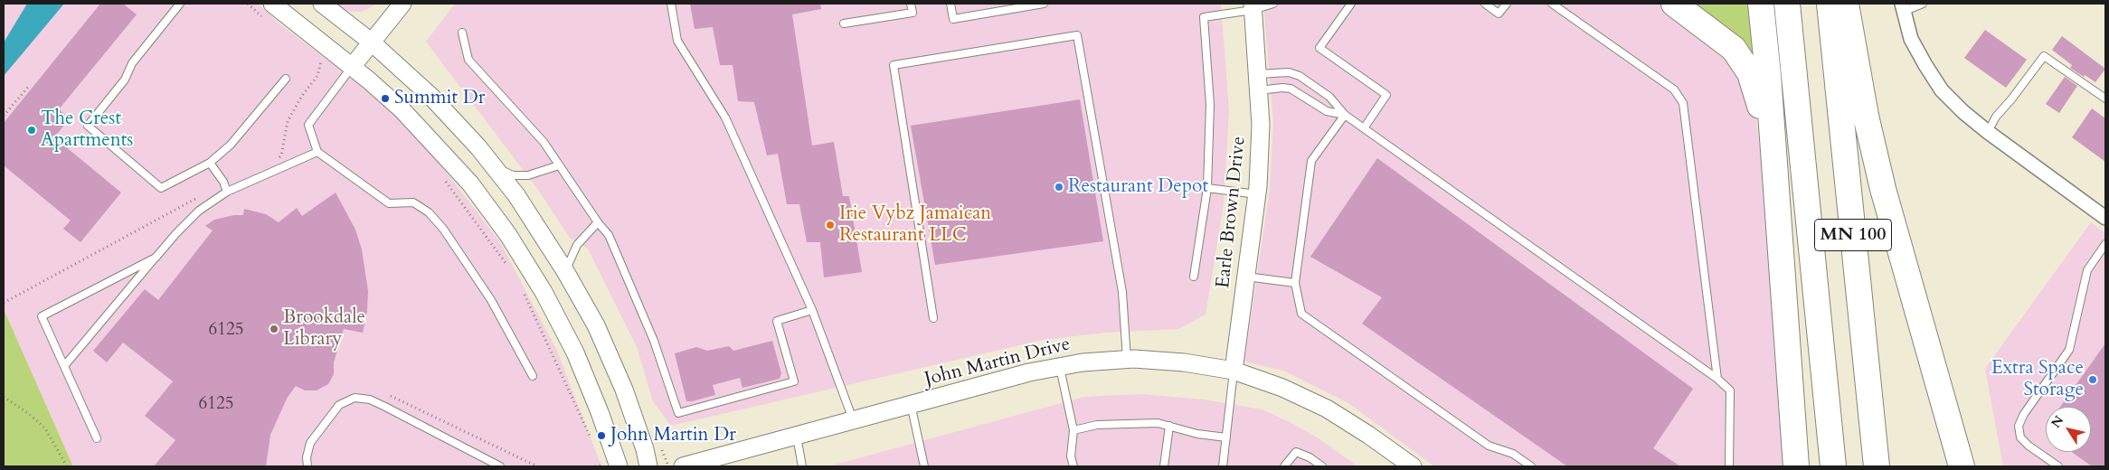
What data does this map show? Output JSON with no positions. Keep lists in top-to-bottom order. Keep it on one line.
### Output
{"streets":{"highway":["MN 100"],"street":["Earle Brown Drive","John Martin Drive"]},"crossings":[["Earle Brown Drive","John Martin Drive"]],"places":["Summit Dr","The Crest Apartments","Restaurant Depot","Irie Vybz Jamaican Restaurant LLC","Brookdale Library","Extra Space Storage","John Martin Dr"],"house_numbers":["6125","6125"],"north":"top left"}
